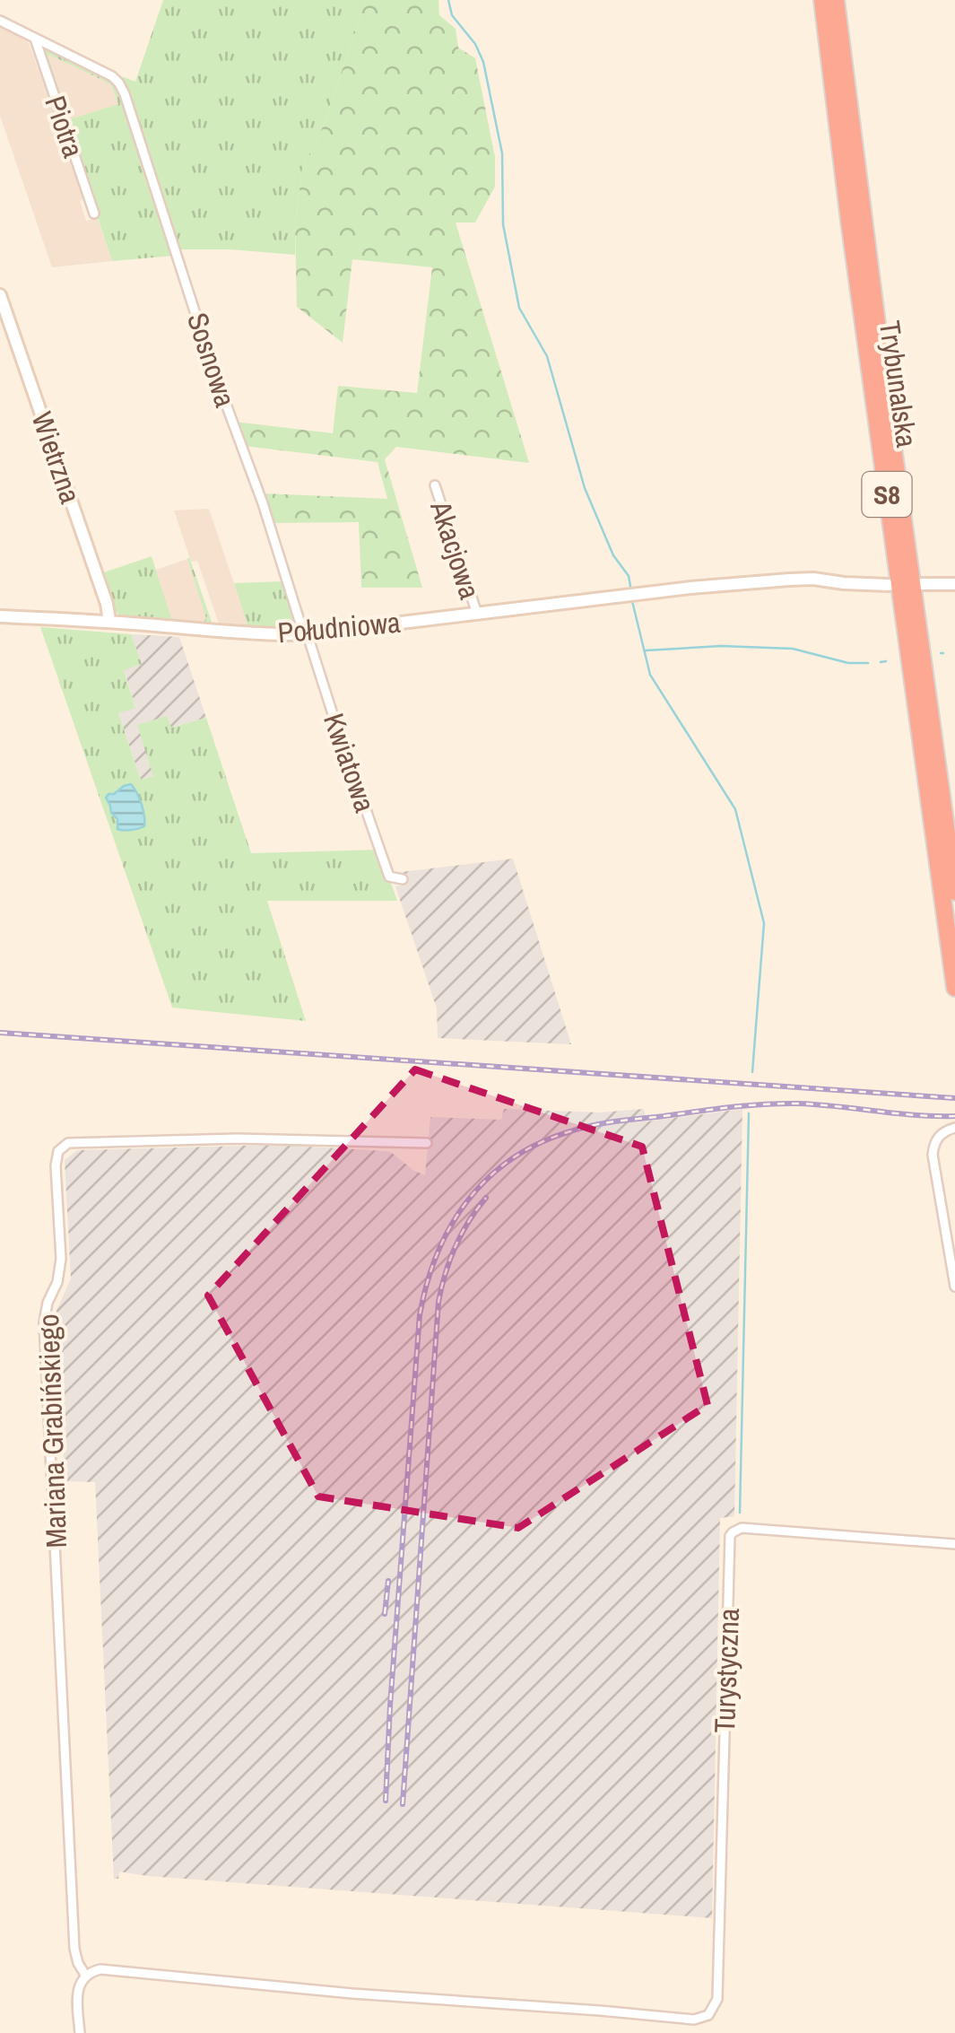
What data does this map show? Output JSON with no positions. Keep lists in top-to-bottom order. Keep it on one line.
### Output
{"streets":{"highway":["Trybunalska","S8"],"street":["Piotra","Sosnowa","Wietrzna","Akacjowa","Południowa","Kwiatowa","Mariana Grabińskiego","Turystyczna"]},"crossings":[["Piotra","Sosnowa"],["Sosnowa","Południowa"],["Sosnowa","Kwiatowa"],["Wietrzna","Południowa"],["Akacjowa","Południowa"],["Południowa","Kwiatowa"],["Mariana Grabińskiego","Turystyczna"]]}
